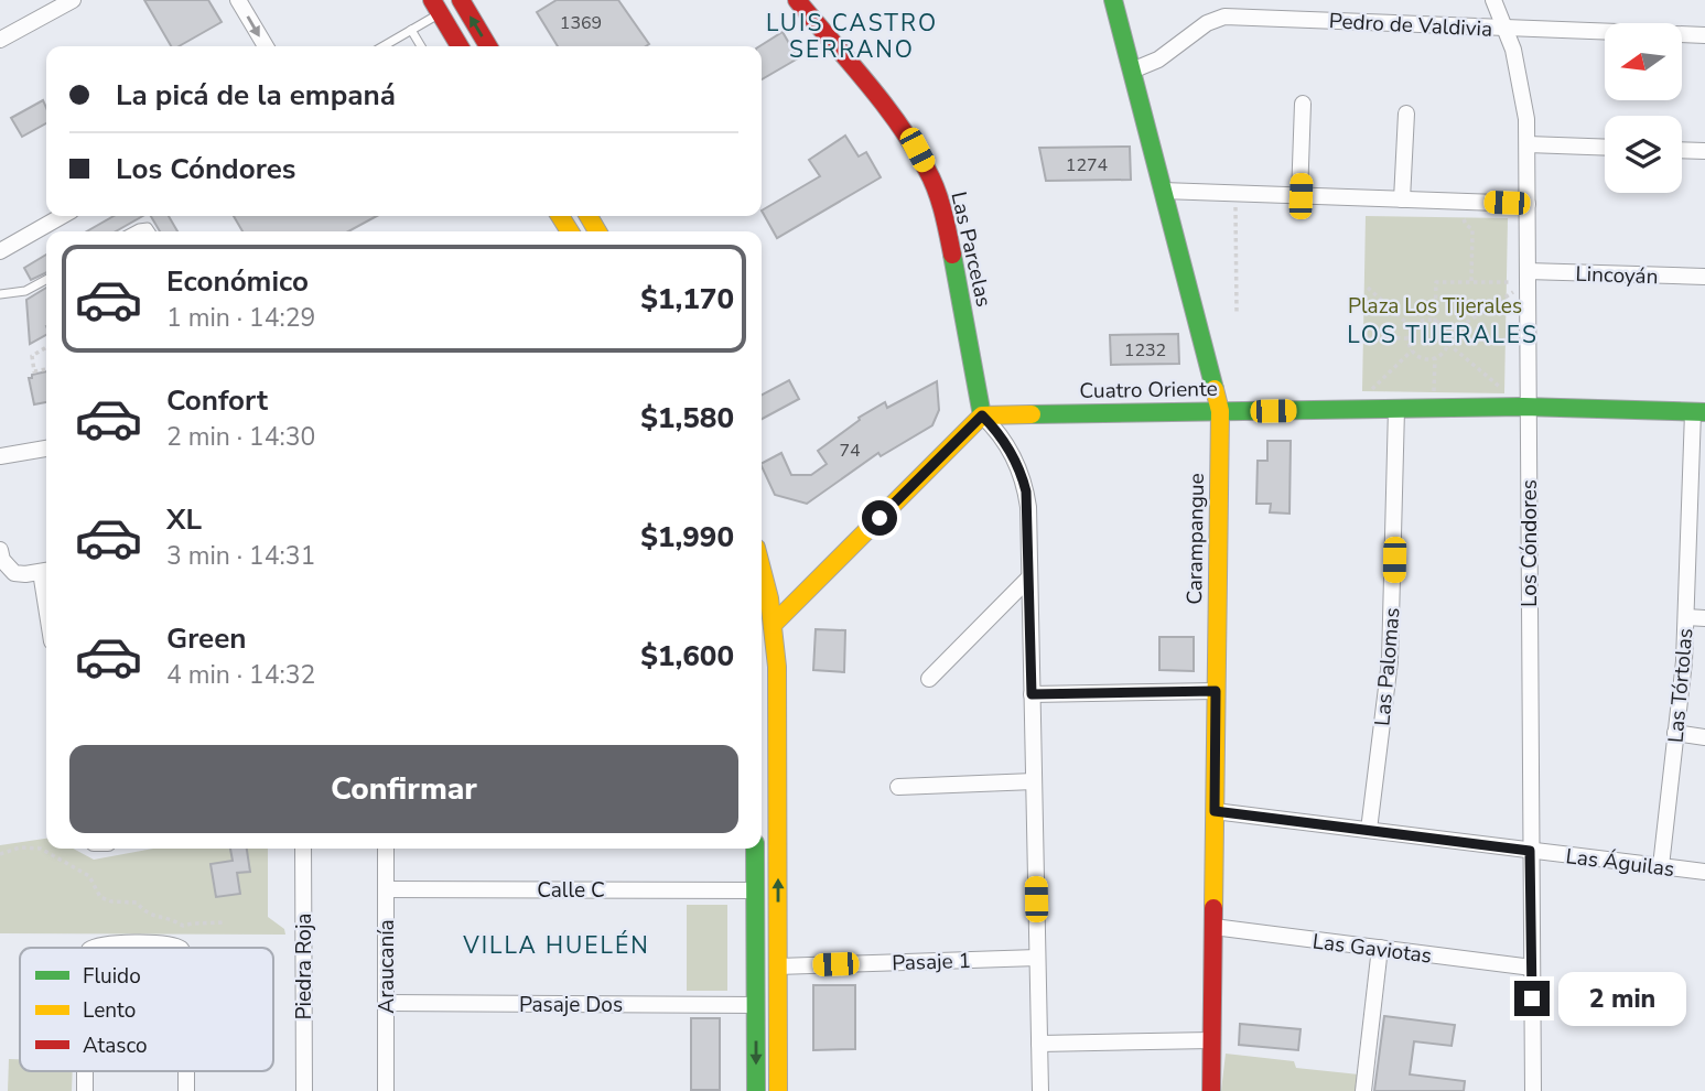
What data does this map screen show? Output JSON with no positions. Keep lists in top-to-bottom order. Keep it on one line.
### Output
{"streets":{"street":["Pedro de Valdivia","Las Parcelas","Lincoyán","Cuatro Oriente","Carampangue","Los Cóndores","Las Palomas","Las Tórtolas","Las Águilas","Calle C","Las Gaviotas","Pasaje 1","Piedra Roja","Araucanía","Pasaje Dos"]},"crossings":[["Pedro de Valdivia","Carampangue"],["Pedro de Valdivia","Los Cóndores"],["Las Parcelas","Cuatro Oriente"],["Lincoyán","Los Cóndores"],["Cuatro Oriente","Carampangue"],["Cuatro Oriente","Los Cóndores"],["Cuatro Oriente","Las Palomas"],["Cuatro Oriente","Las Tórtolas"],["Carampangue","Las Águilas"],["Carampangue","Las Gaviotas"],["Los Cóndores","Las Águilas"],["Los Cóndores","Las Gaviotas"],["Las Palomas","Las Águilas"],["Las Tórtolas","Las Águilas"],["Calle C","Araucanía"],["Araucanía","Pasaje Dos"]],"districts":["LUIS CASTRO SERRANO","LOS TIJERALES","VILLA HUELÉN"],"parks":["Plaza Los Tijerales"],"house_numbers":["1369","1274","1232","74"],"legend":["Fluido","Lento","Atasco"],"north":"left","page":{"banner":["La picá de la empaná","Los Cóndores"],"list":[{"name":"Económico","note":"1 min · 14:29","value":"$1,170"},{"name":"Confort","note":"2 min · 14:30","value":"$1,580"},{"name":"XL","note":"3 min · 14:31","value":"$1,990"},{"name":"Green","note":"4 min · 14:32","value":"$1,600"}],"buttons":"Confirmar","bubble":"2 min"}}
